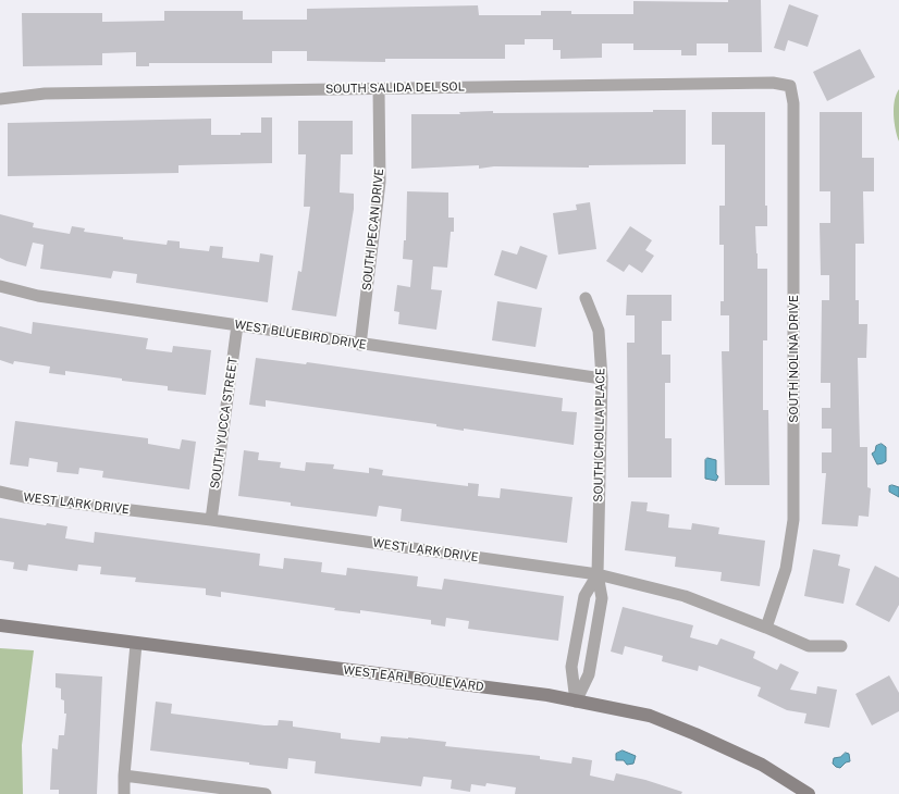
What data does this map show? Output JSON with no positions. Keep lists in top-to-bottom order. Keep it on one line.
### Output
{"streets":{"street":["SOUTH SALIDA DEL SOL","SOUTH PECAN DRIVE","WEST BLUEBIRD DRIVE","SOUTH NOLINA DRIVE","SOUTH YUCCA STREET","SOUTH CHOLLA PLACE","WEST LARK DRIVE","WEST EARL BOULEVARD"]},"crossings":[["SOUTH SALIDA DEL SOL","SOUTH PECAN DRIVE"],["SOUTH SALIDA DEL SOL","SOUTH NOLINA DRIVE"],["SOUTH PECAN DRIVE","WEST BLUEBIRD DRIVE"],["WEST BLUEBIRD DRIVE","SOUTH YUCCA STREET"],["WEST BLUEBIRD DRIVE","SOUTH CHOLLA PLACE"],["SOUTH NOLINA DRIVE","WEST LARK DRIVE"],["SOUTH YUCCA STREET","WEST LARK DRIVE"],["SOUTH CHOLLA PLACE","WEST LARK DRIVE"],["SOUTH CHOLLA PLACE","WEST EARL BOULEVARD"]]}
